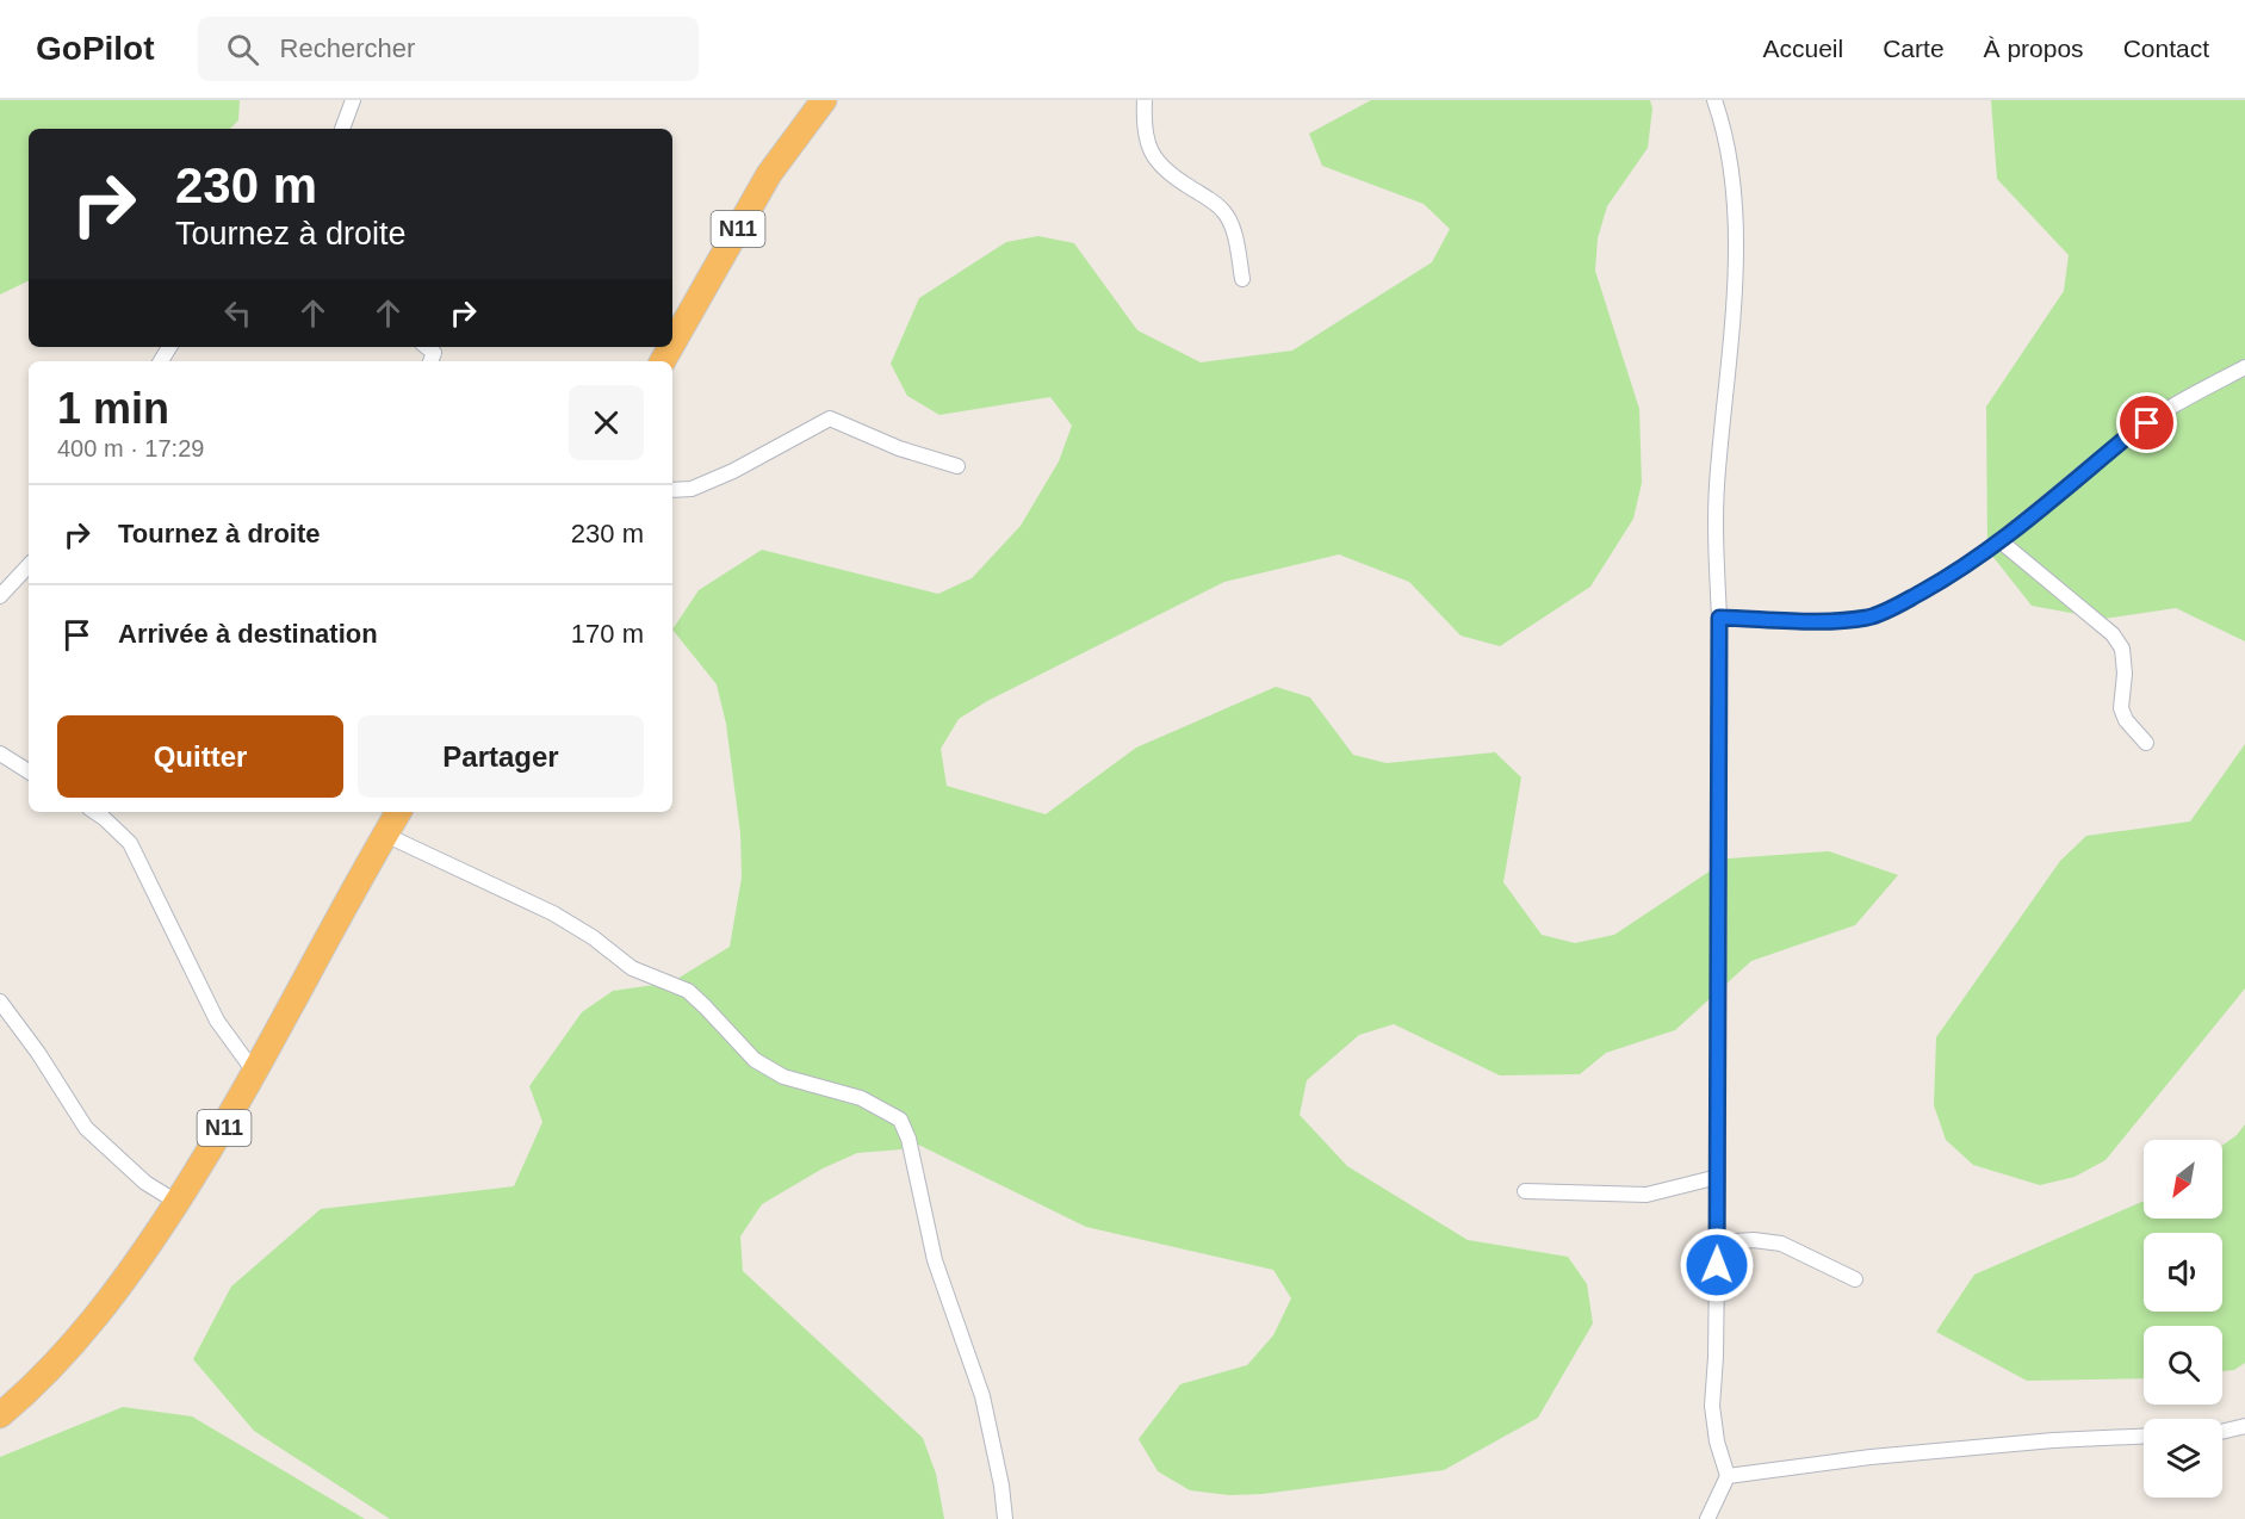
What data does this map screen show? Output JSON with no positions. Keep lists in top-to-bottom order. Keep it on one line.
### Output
{"streets":{"highway":["N11"]},"north":"bottom left","page":{"header":"GoPilot","search":"Rechercher","nav":["Accueil","Carte","À propos","Contact"],"turn":["230 m","Tournez à droite"],"heading":["1 min","400 m · 17:29"],"list":[{"name":"Tournez à droite","value":"230 m"},{"name":"Arrivée à destination","value":"170 m"}],"buttons":["Quitter","Partager"]}}
